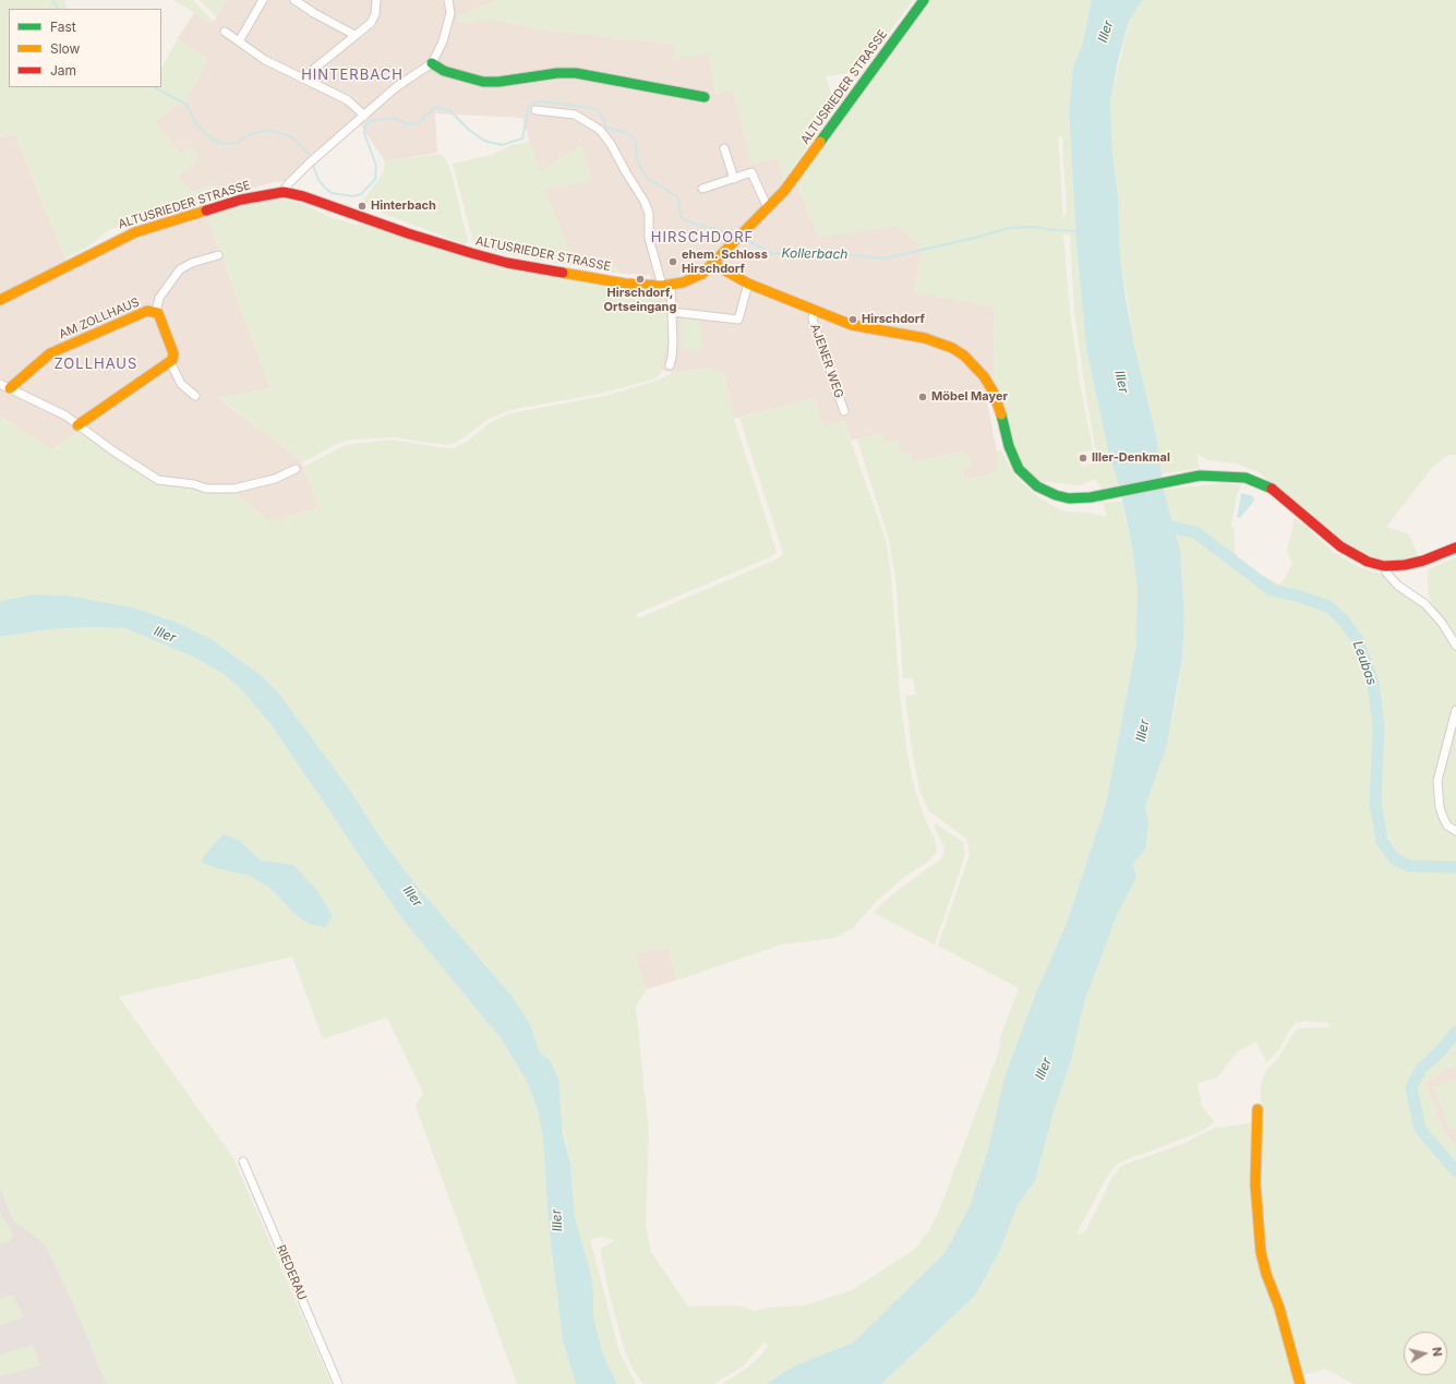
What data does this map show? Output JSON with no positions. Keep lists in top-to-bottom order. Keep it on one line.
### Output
{"streets":{"street":["ALTUSRIEDER STRASSE","AM ZOLLHAUS","AJENER WEG","RIEDERAU"]},"districts":["HINTERBACH","HIRSCHDORF","ZOLLHAUS"],"water":["Iller","Kollerbach","Leubas"],"places":["Hinterbach","ehem. Schloss Hirschdorf","Hirschdorf, Ortseingang","Hirschdorf","Möbel Mayer","Iller-Denkmal"],"legend":["Fast","Slow","Jam"],"north":"right"}
